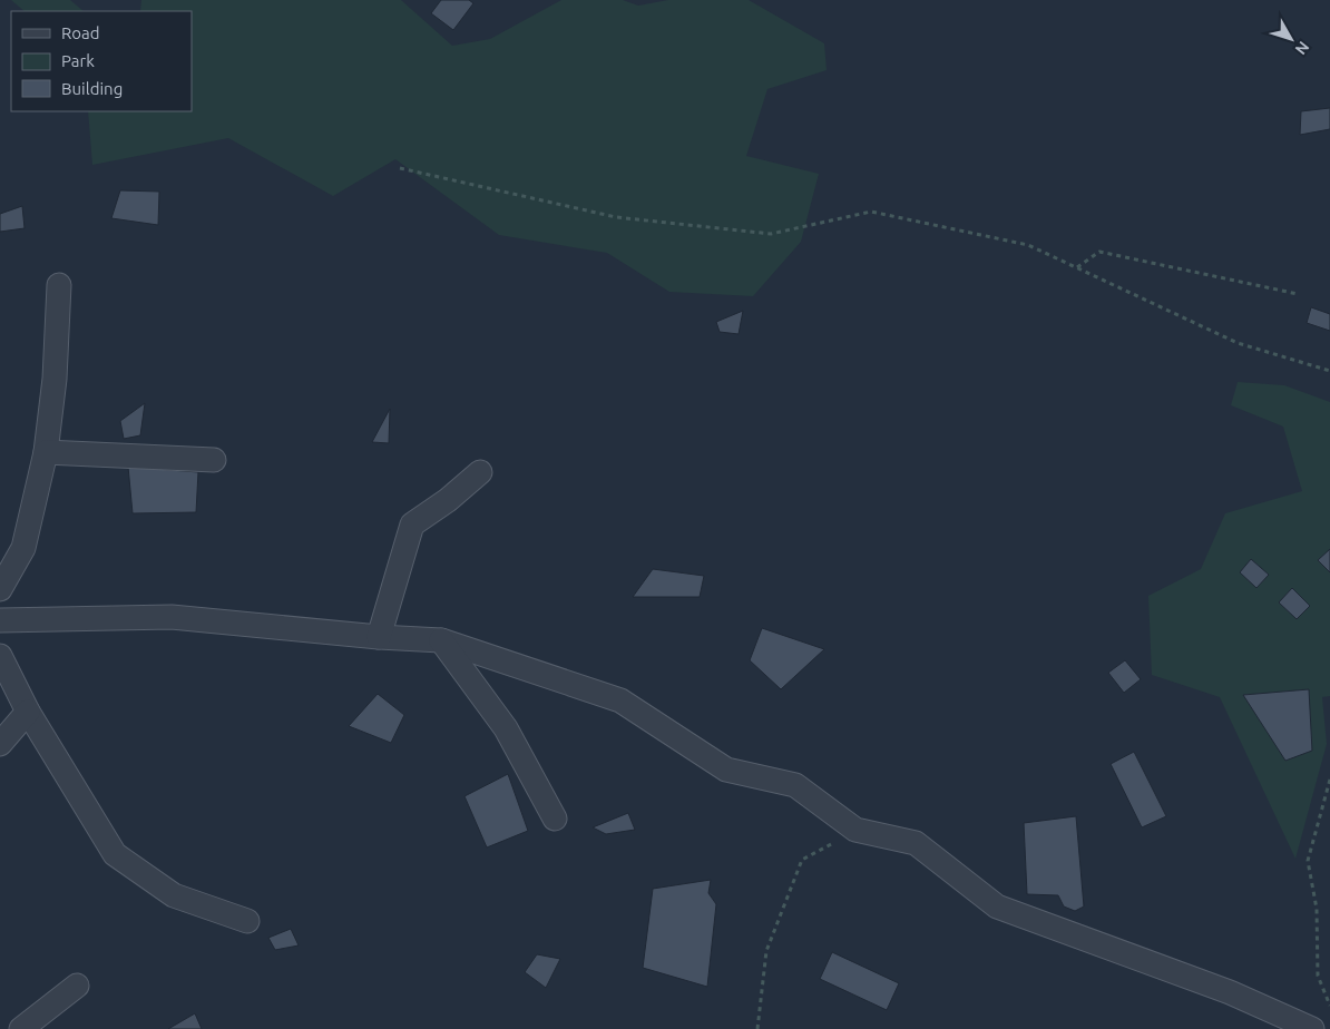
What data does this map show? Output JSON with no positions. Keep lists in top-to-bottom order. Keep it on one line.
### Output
{"legend":["Road","Park","Building"],"north":"bottom right"}
